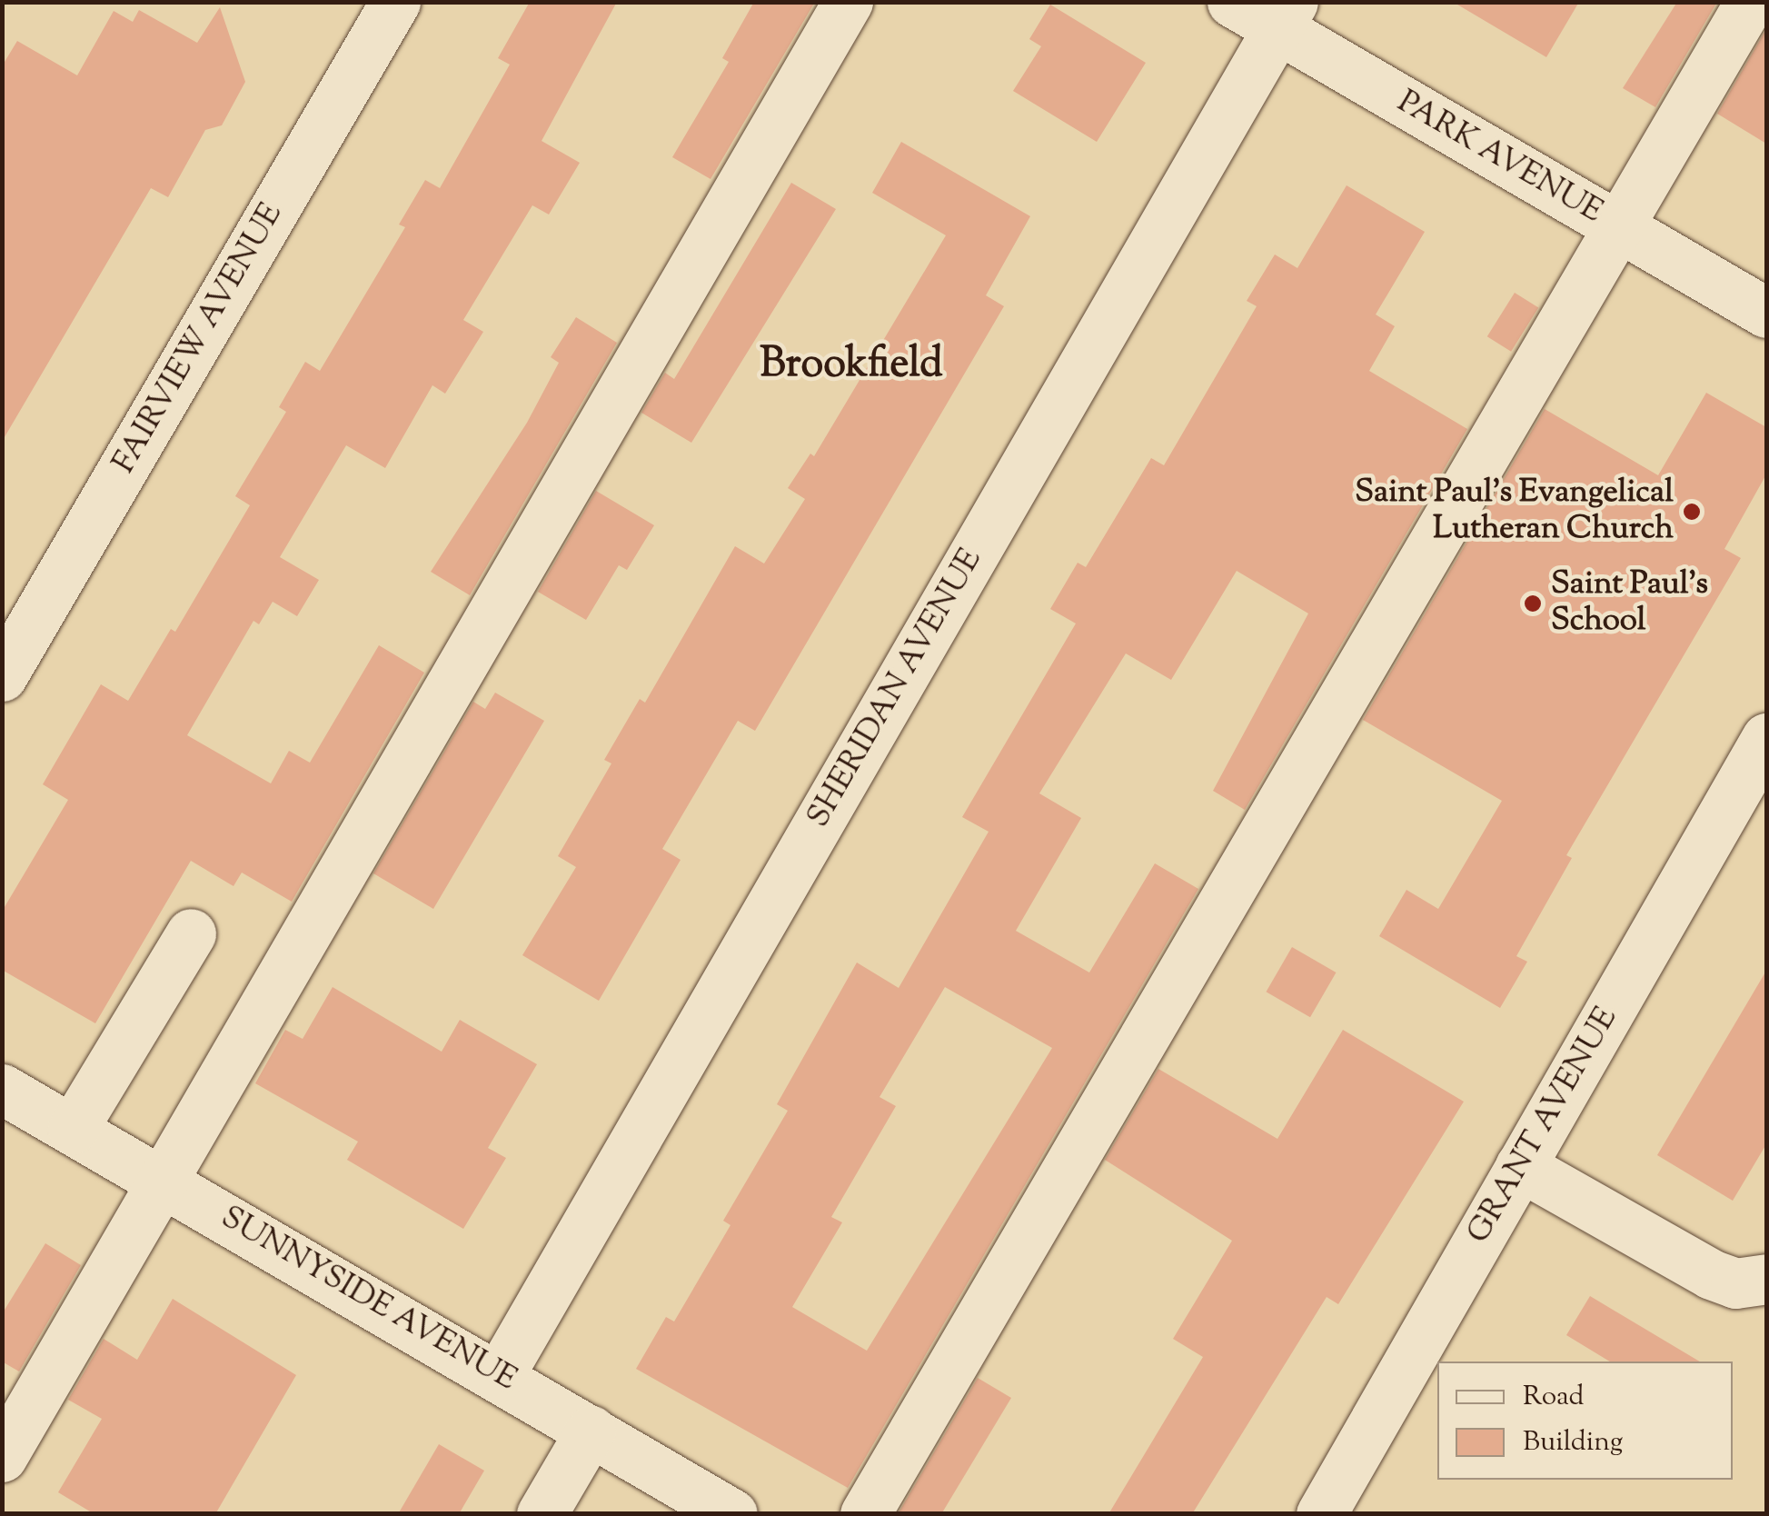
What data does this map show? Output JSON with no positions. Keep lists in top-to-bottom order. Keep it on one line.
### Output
{"streets":{"street":["PARK AVENUE","FAIRVIEW AVENUE","SHERIDAN AVENUE","GRANT AVENUE","SUNNYSIDE AVENUE"]},"crossings":[["PARK AVENUE","SHERIDAN AVENUE"],["SHERIDAN AVENUE","SUNNYSIDE AVENUE"]],"districts":["Brookfield"],"places":["Saint Paul's Evangelical Lutheran Church","Saint Paul's School"],"legend":["Road","Building"]}
